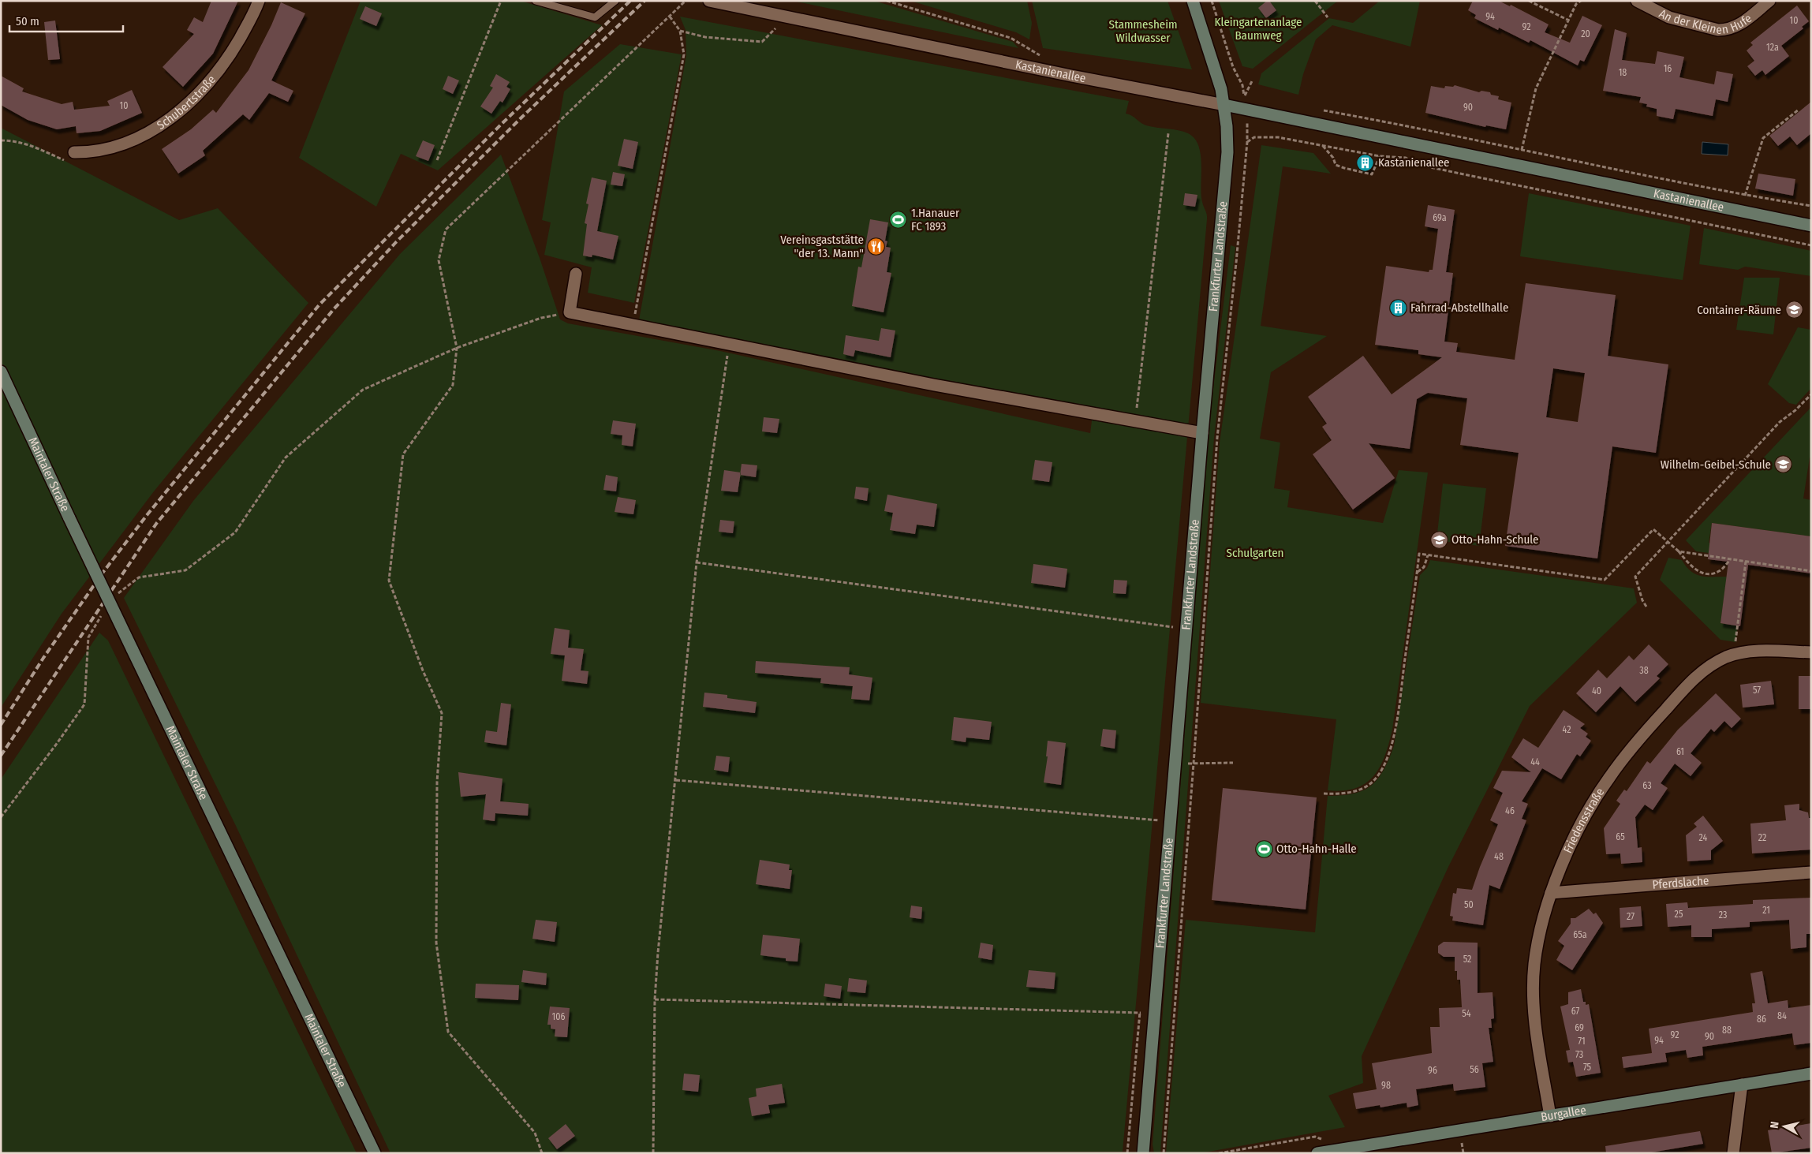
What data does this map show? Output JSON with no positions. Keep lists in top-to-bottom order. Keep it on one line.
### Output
{"streets":{"main road":["Kastanienallee","Frankfurter Landstraße","Maintaler Straße","Burgallee"],"street":["An der Kleinen Hufe","Schubertstraße","Friedensstraße","Pferdslache"]},"crossings":[["Kastanienallee","Frankfurter Landstraße"],["Friedensstraße","Pferdslache"],["Friedensstraße","Burgallee"]],"parks":["Kleingartenanlage Baumweg","Stammesheim Wildwasser","Schulgarten"],"places":{"building":["Kastanienallee","Fahrrad-Abstellhalle"],"sports":["1.Hanauer FC 1893","Otto-Hahn-Halle"],"restaurant":["Vereinsgaststätte \"der 13. Mann\""],"school or university":["Container-Räume","Wilhelm-Geibel-Schule","Otto-Hahn-Schule"]},"house_numbers":["94","10","92","20","12a","16","18","10","90","69a","38","57","40","42","61","44","63","46","65","24","22","48","50","21","25","23","27","65a","52","67","54","84","106","86","69","88","92","90","94","71","73","75","56","96","98"],"scale_bar":"50 m","north":"left"}
